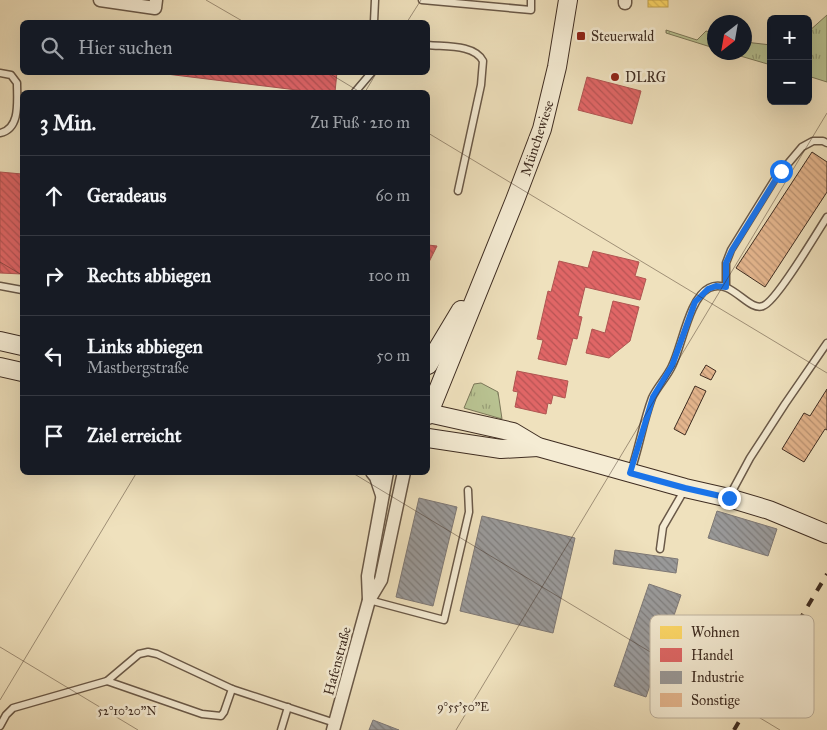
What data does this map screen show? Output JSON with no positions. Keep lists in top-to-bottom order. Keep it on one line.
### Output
{"streets":{"main road":["Münchewiese"],"street":["Hafenstraße"]},"places":{"transit":["Steuerwald"],"other":["DLRG"]},"legend":["Wohnen","Handel","Industrie","Sonstige"],"north":"bottom left","page":{"map_buttons":["+","−"],"search":"Hier suchen","heading":["3 Min.","Zu Fuß · 210 m"],"list":[["Geradeaus","60 m"],["Rechts abbiegen","100 m"],["Links abbiegen","Mastbergstraße","50 m"],"Ziel erreicht"]},"coordinates":["9°55'50\"E","52°10'20\"N"]}
